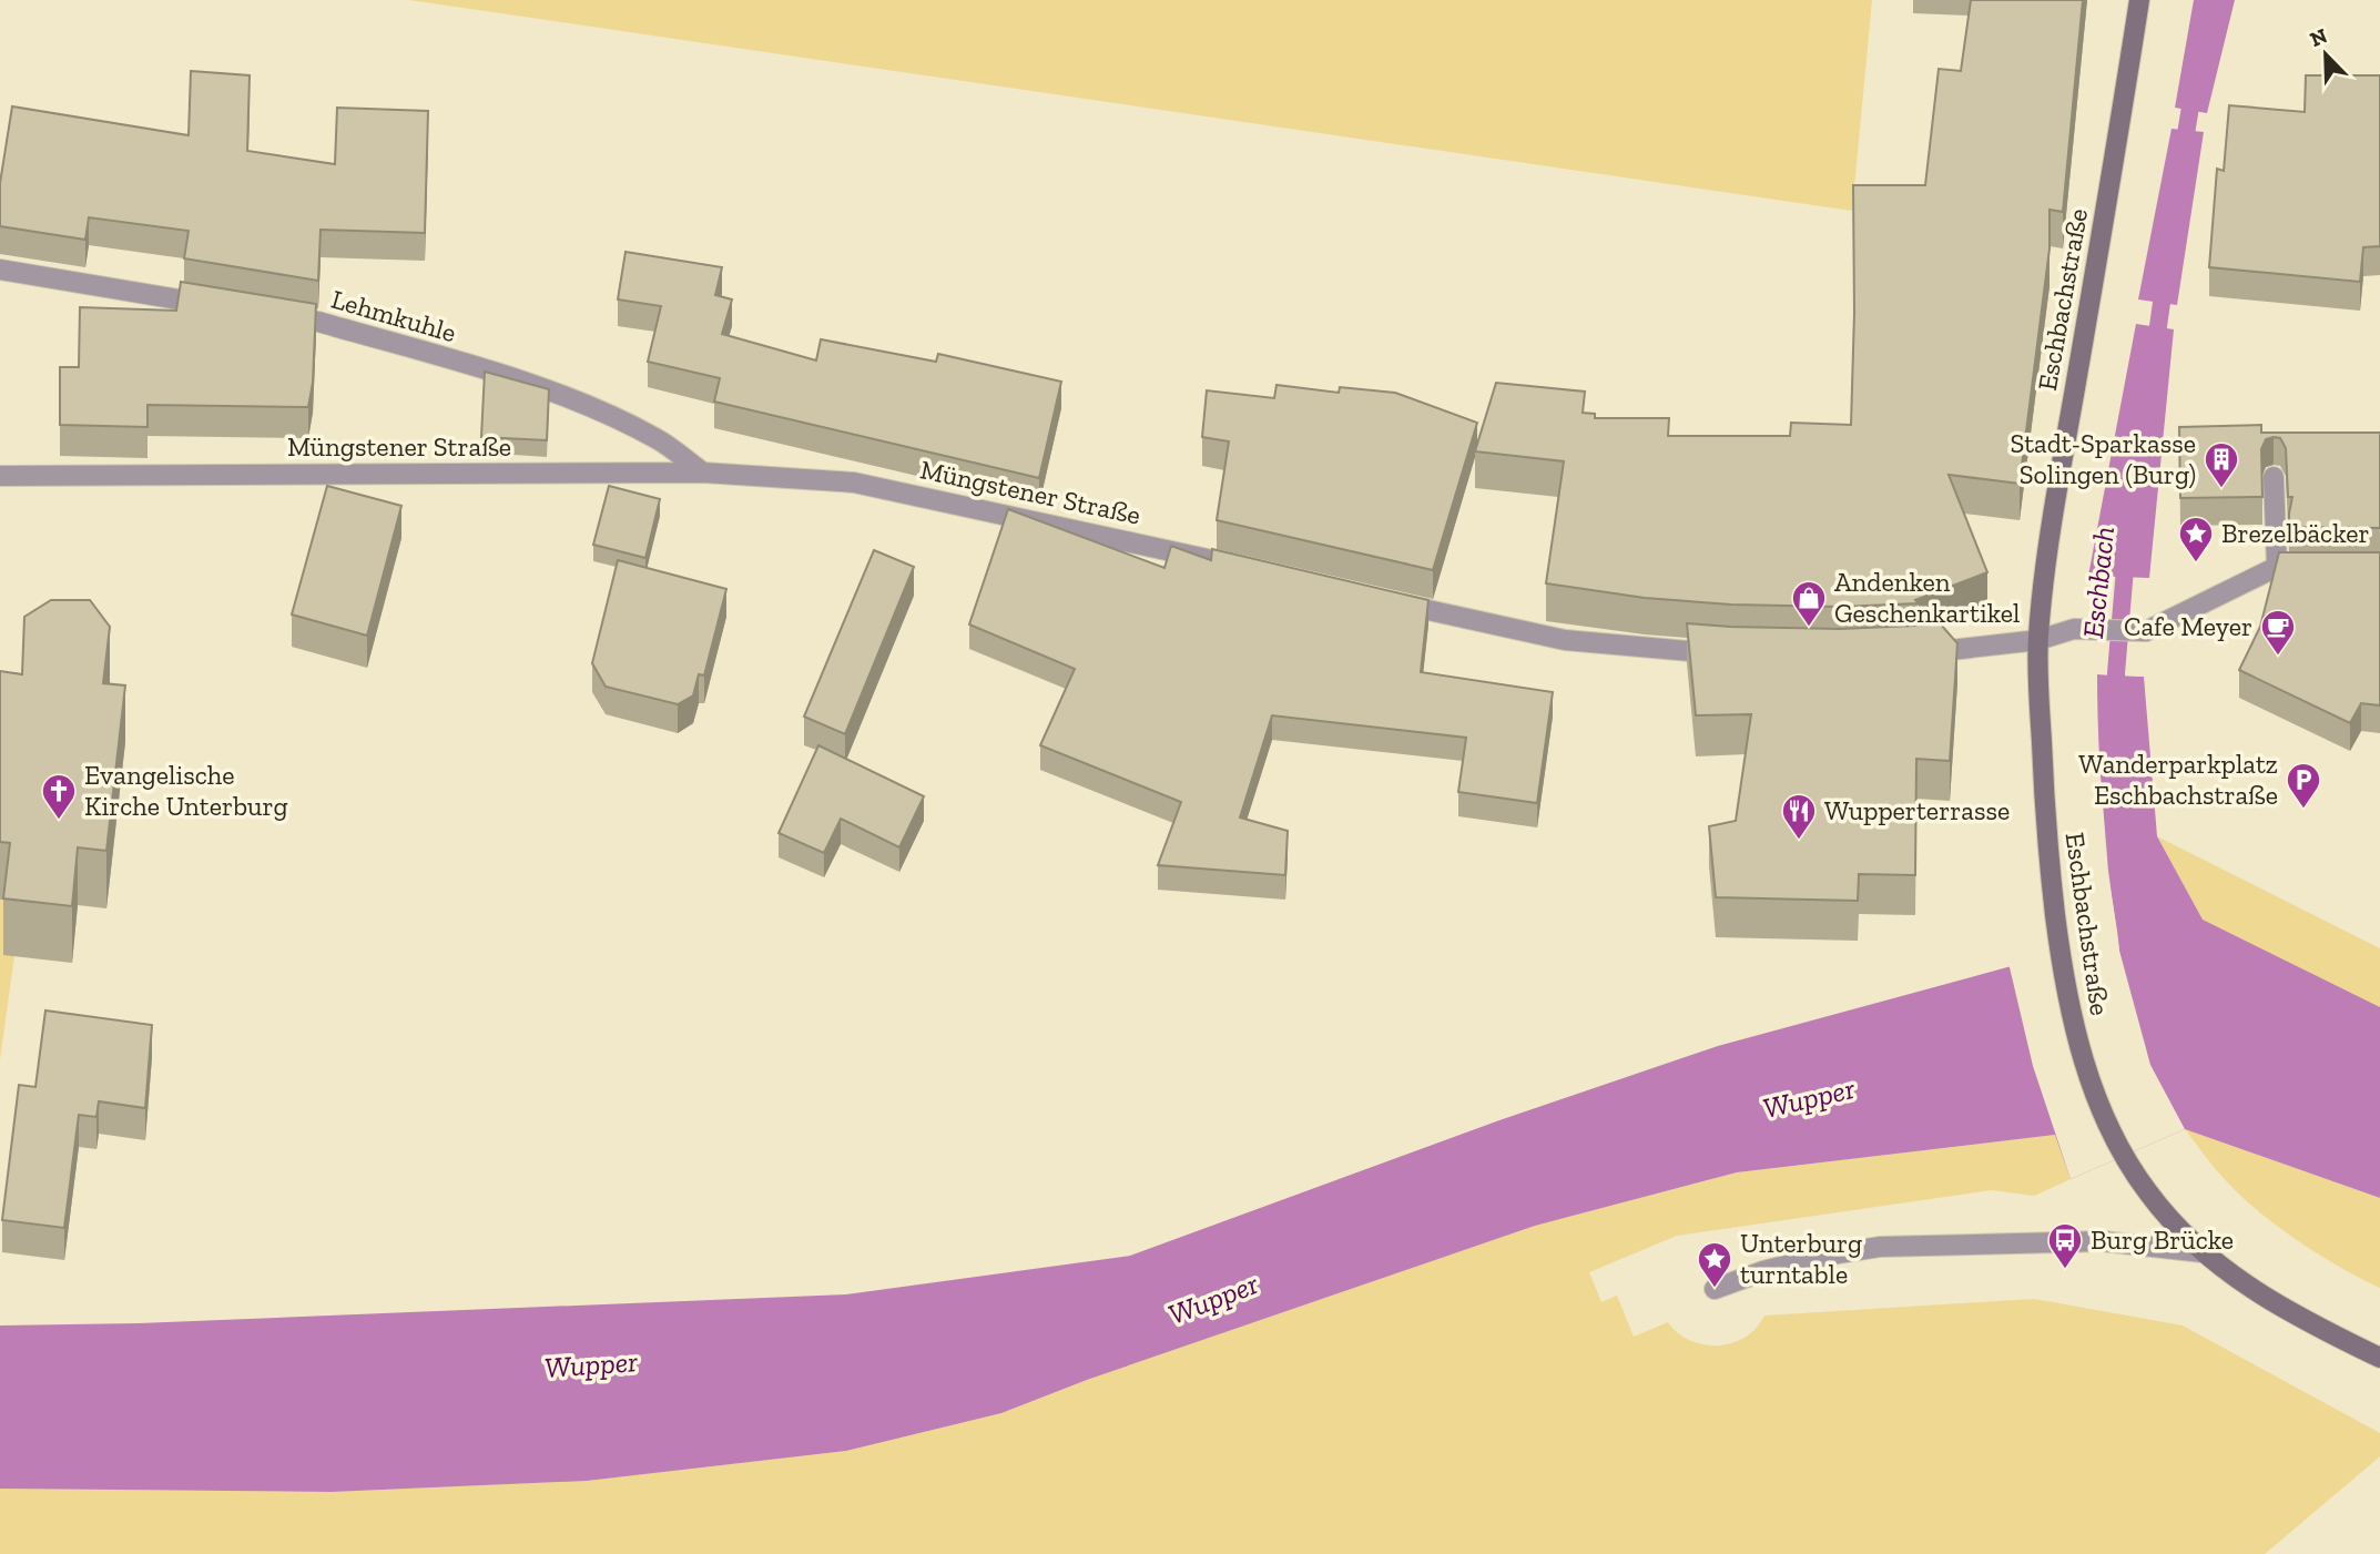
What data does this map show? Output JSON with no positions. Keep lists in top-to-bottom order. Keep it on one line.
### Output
{"streets":{"main road":["Eschbachstraße"],"street":["Lehmkuhle","Müngstener Straße"]},"crossings":[["Lehmkuhle","Müngstener Straße"]],"water":["Eschbach","Wupper"],"places":{"building":["Stadt-Sparkasse Solingen (Burg)"],"place":["Brezelbäcker","Unterburg turntable"],"shop":["Andenken Geschenkartikel"],"cafe":["Cafe Meyer"],"parking":["Wanderparkplatz Eschbachstraße"],"church":["Evangelische Kirche Unterburg"],"restaurant":["Wupperterrasse"],"bus stop":["Burg Brücke"]},"north":"top left"}
